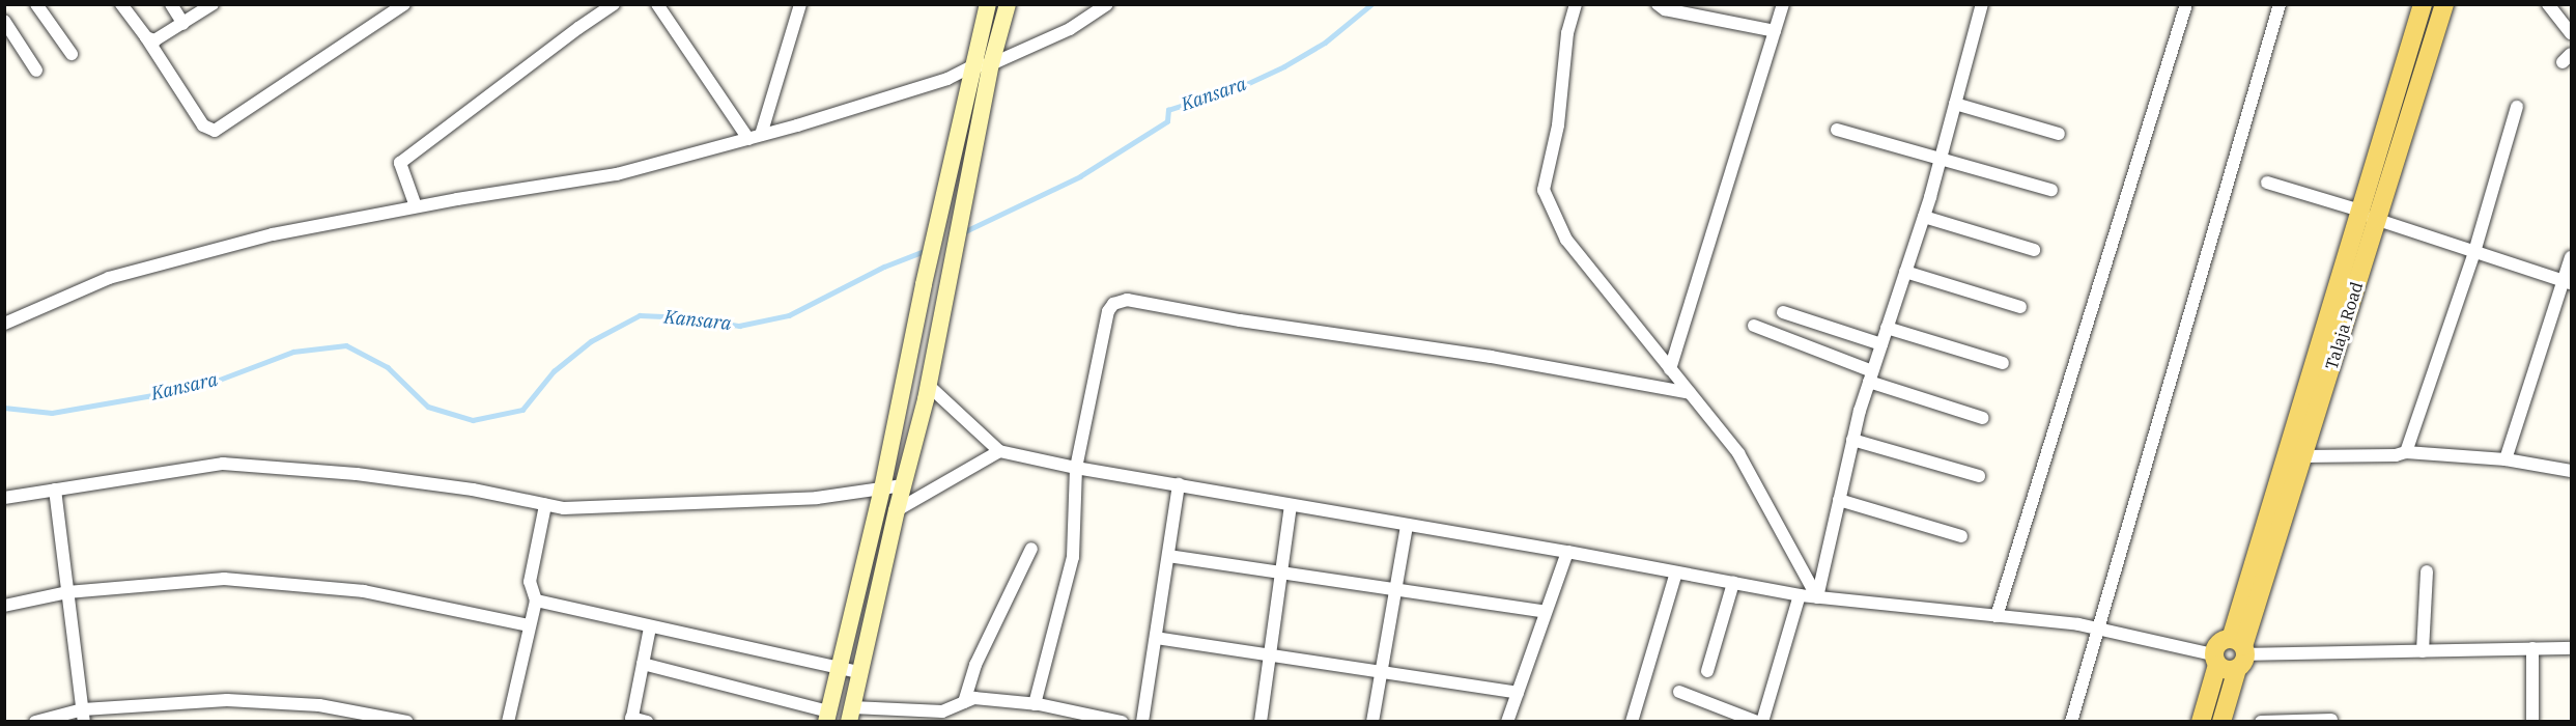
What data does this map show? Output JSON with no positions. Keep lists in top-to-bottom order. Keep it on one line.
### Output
{"streets":{"main road":["Talaja Road"]},"water":["Kansara"]}
